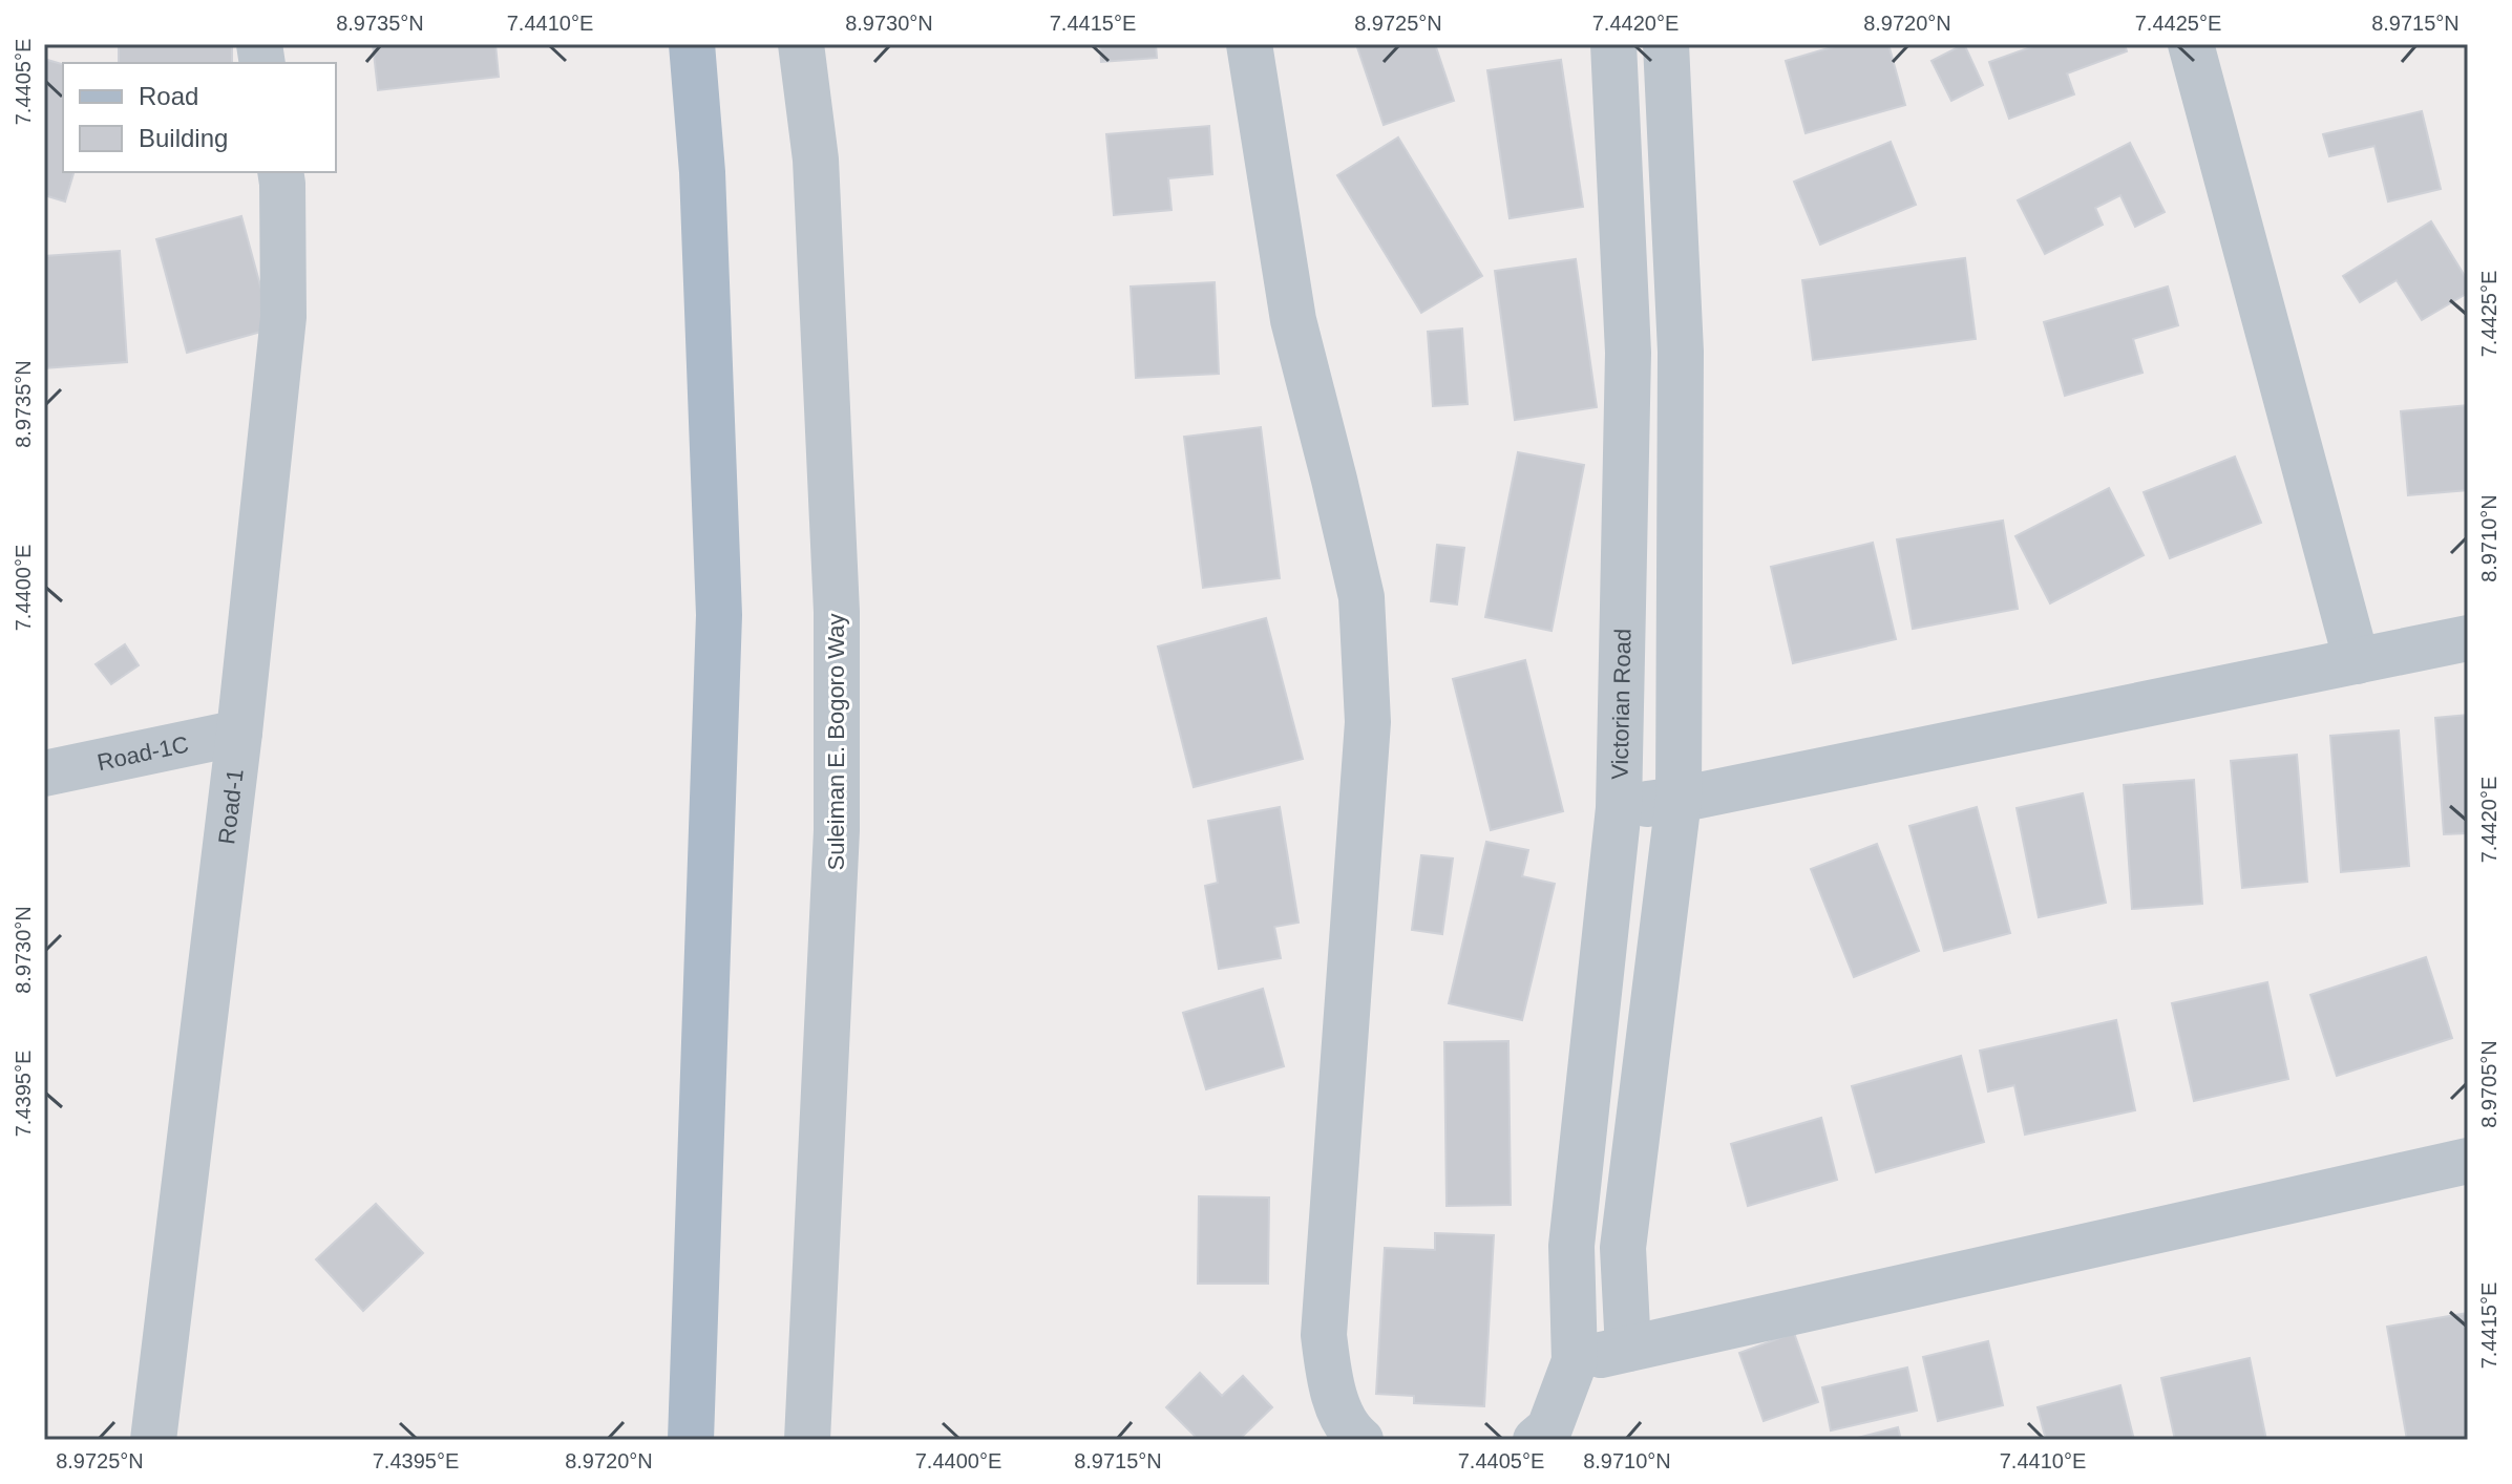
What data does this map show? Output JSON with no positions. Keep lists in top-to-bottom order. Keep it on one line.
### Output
{"streets":{"street":["Victorian Road","Suleiman E. Bogoro Way","Road-1C","Road-1"]},"crossings":[["Road-1C","Road-1"]],"legend":["Road","Building"],"coordinates":["8.9735°N","7.4410°E","8.9730°N","7.4415°E","8.9725°N","7.4420°E","8.9720°N","7.4425°E","8.9715°N","7.4405°E","8.9710°N","7.4400°E","8.9705°N","7.4395°E"]}
